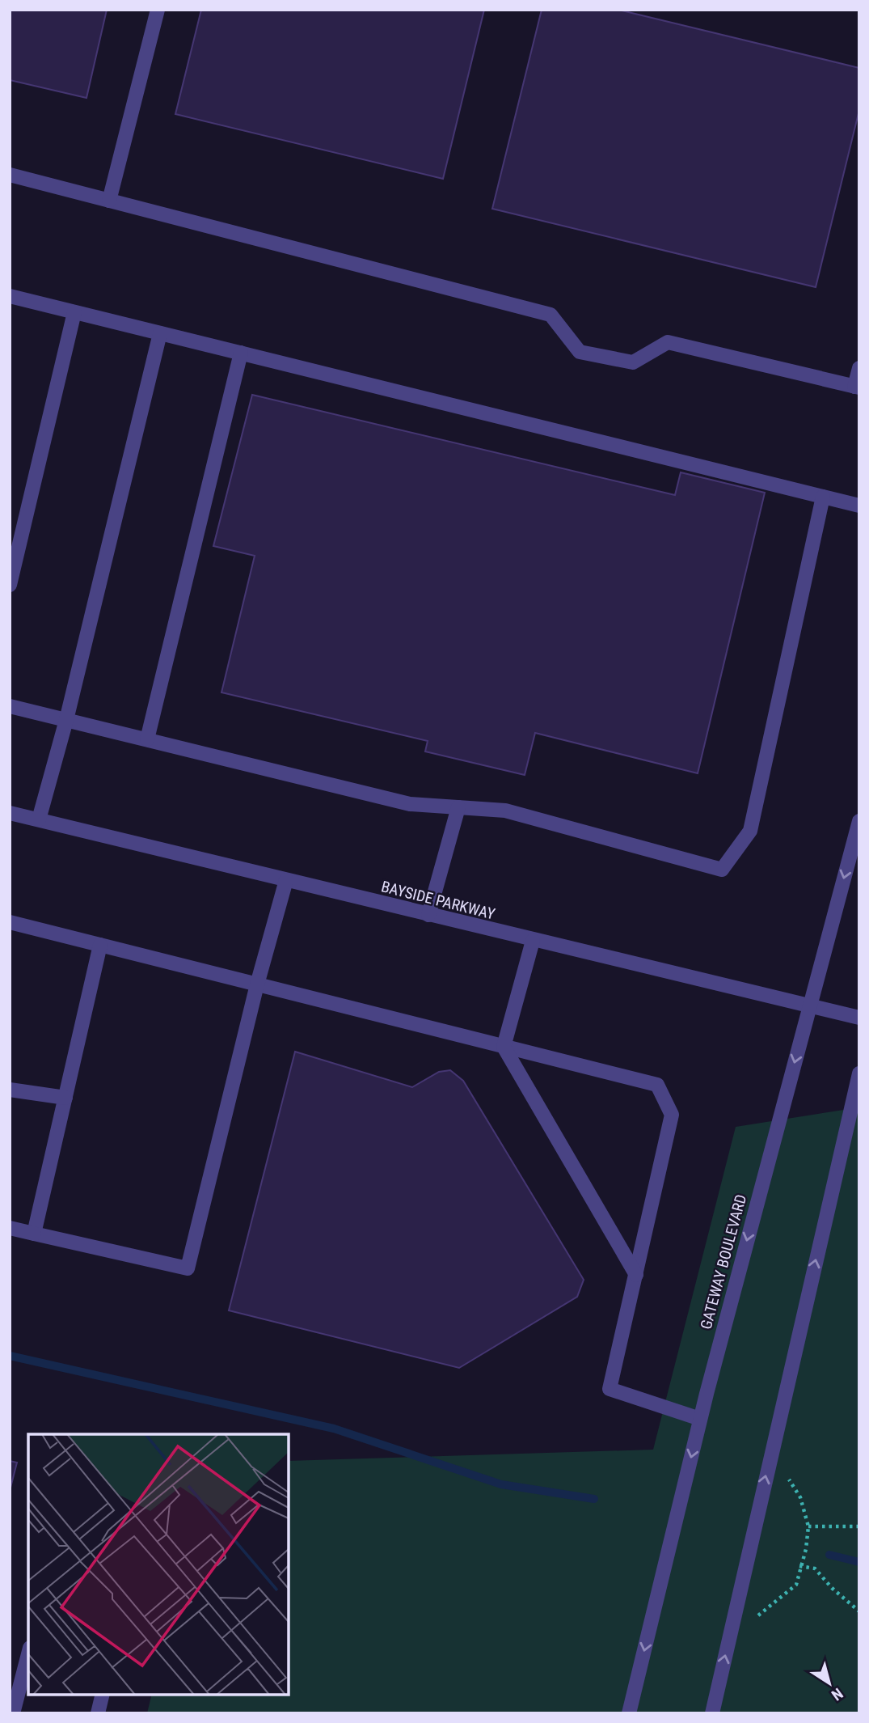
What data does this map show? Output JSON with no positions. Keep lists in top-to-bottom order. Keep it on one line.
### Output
{"streets":{"street":["BAYSIDE PARKWAY","GATEWAY BOULEVARD"]},"crossings":[["BAYSIDE PARKWAY","GATEWAY BOULEVARD"]],"north":"bottom right"}
